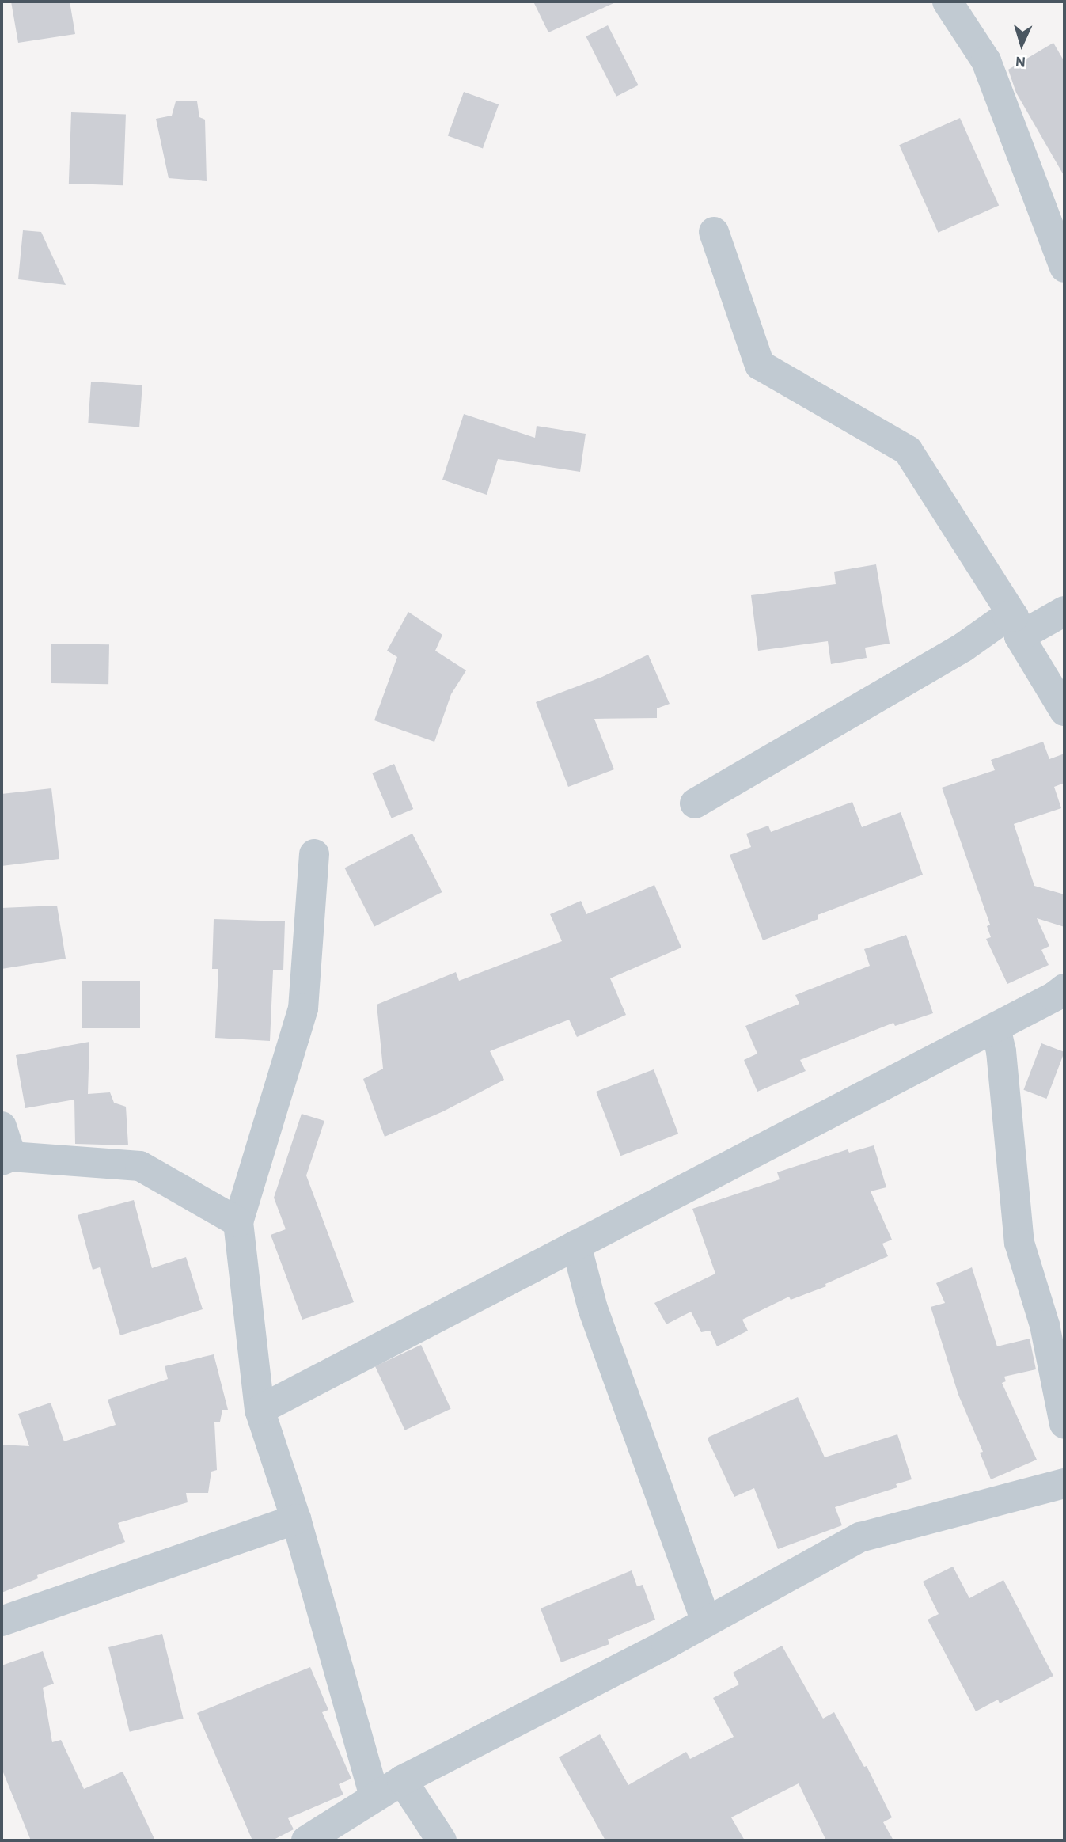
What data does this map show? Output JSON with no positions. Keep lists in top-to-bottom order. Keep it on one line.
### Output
{"north":"bottom"}
